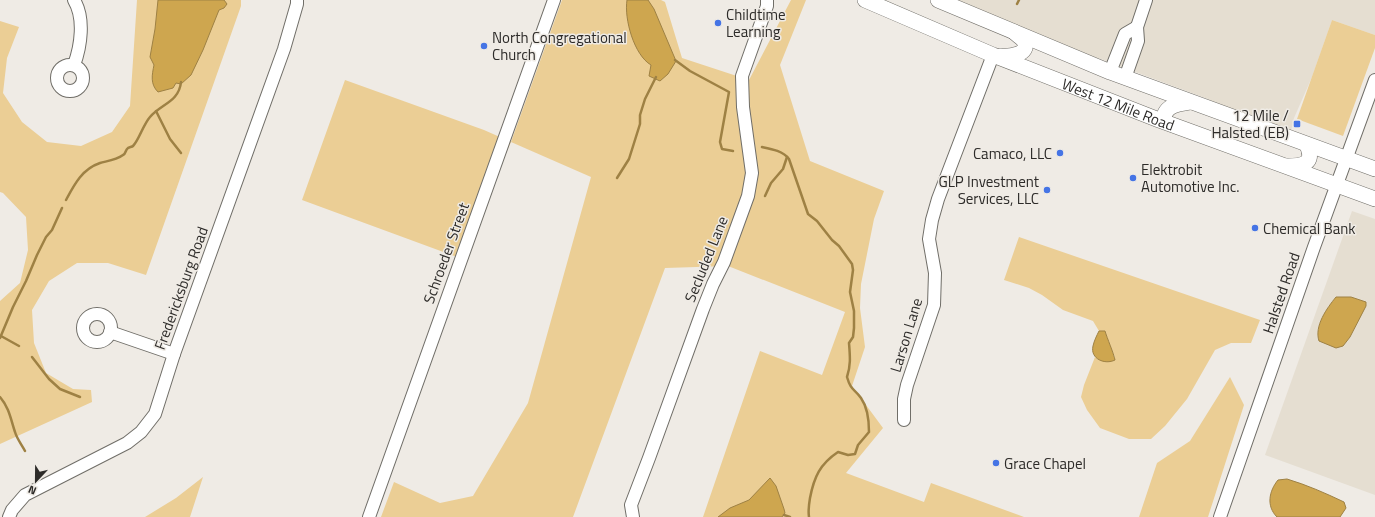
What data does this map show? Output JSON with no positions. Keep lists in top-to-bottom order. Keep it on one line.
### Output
{"streets":{"main road":["West 12 Mile Road"],"street":["Schroeder Street","Secluded Lane","Fredericksburg Road","Halsted Road","Larson Lane"]},"crossings":[["West 12 Mile Road","Halsted Road"],["West 12 Mile Road","Larson Lane"]],"places":{"other":["Childtime Learning","North Congregational Church","Camaco, LLC","Elektrobit Automotive Inc.","GLP Investment Services, LLC","Chemical Bank","Grace Chapel"],"transit":["12 Mile / Halsted (EB)"]},"north":"bottom"}
